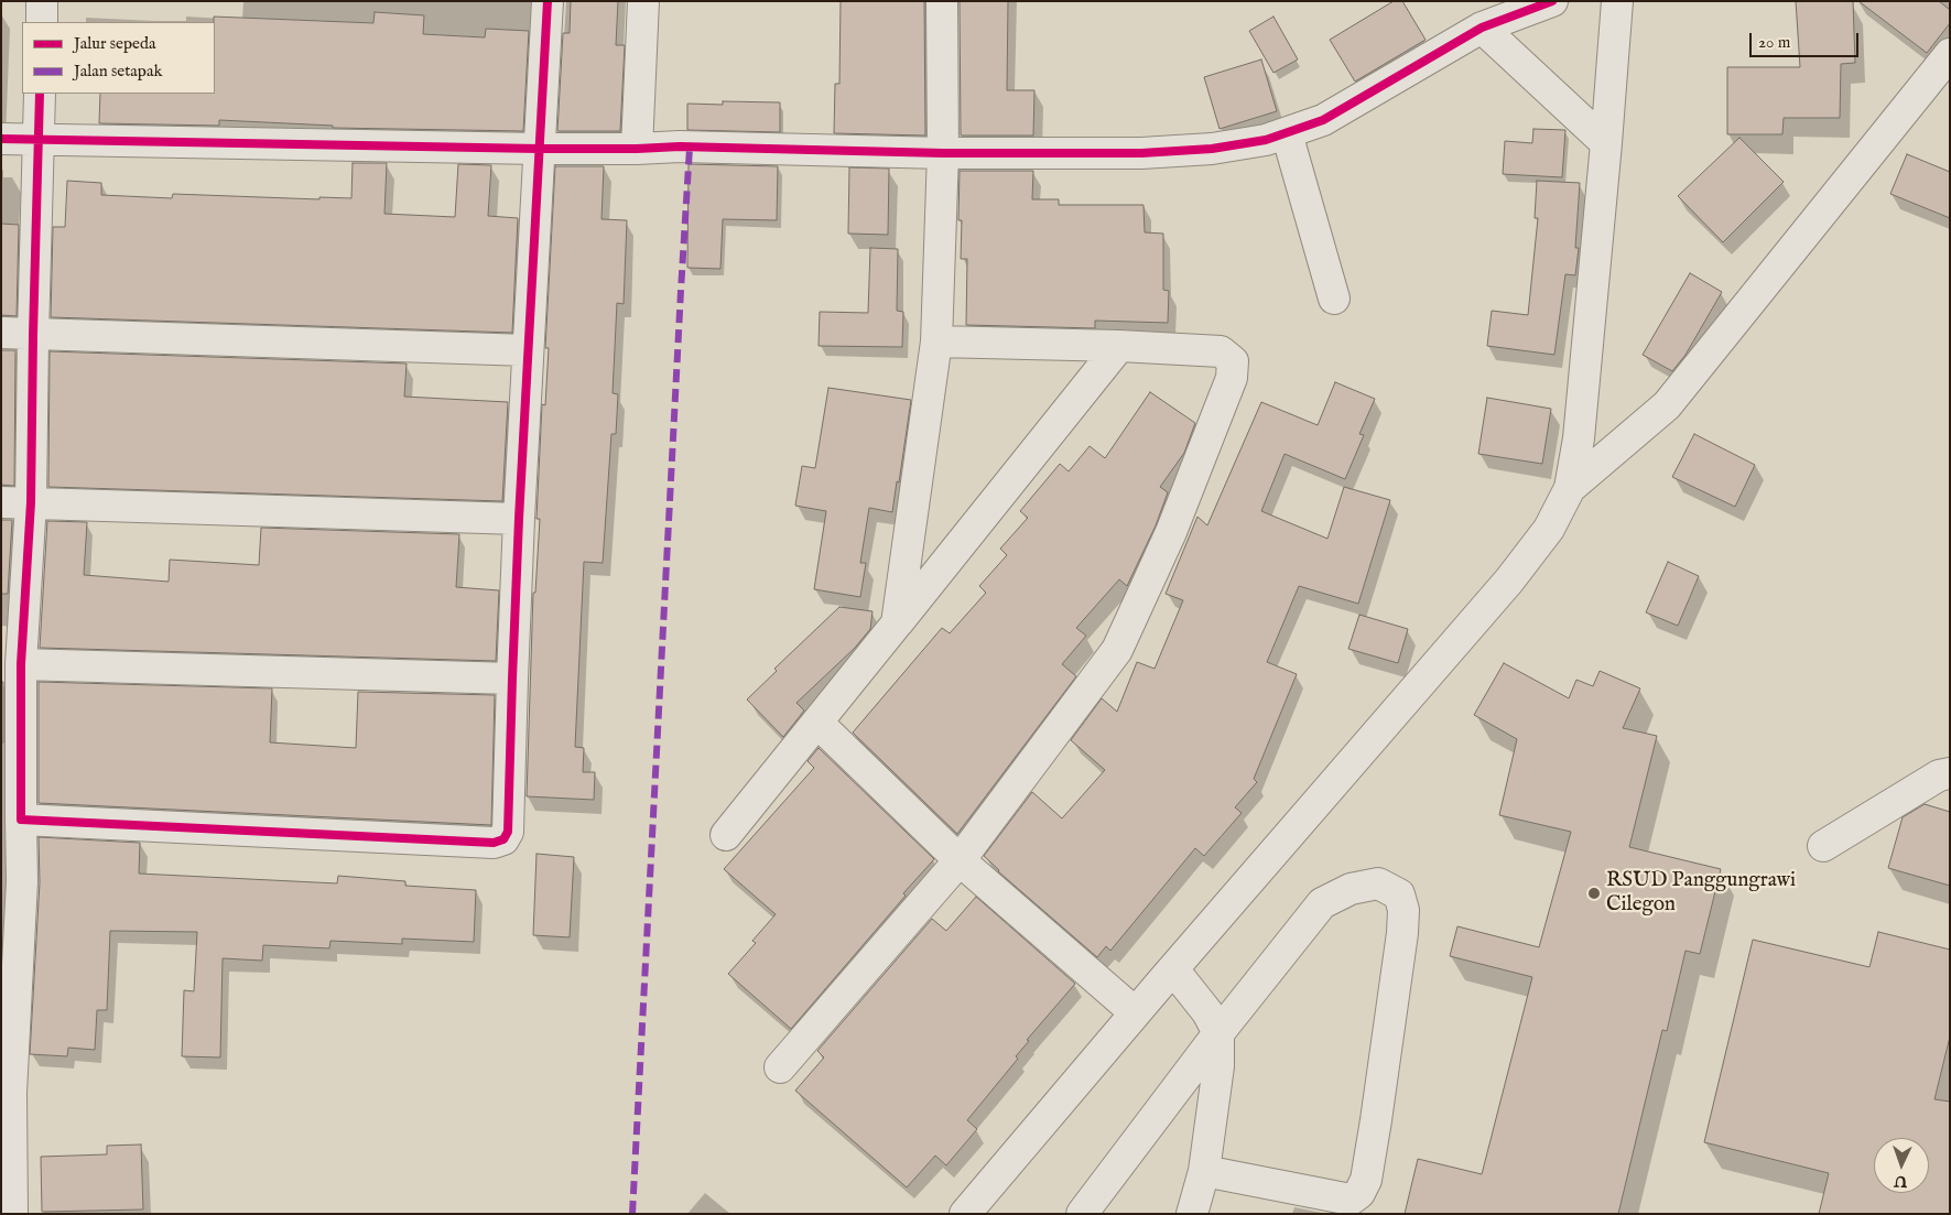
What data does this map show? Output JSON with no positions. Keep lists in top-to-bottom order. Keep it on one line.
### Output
{"places":["RSUD Panggungrawi Cilegon"],"legend":["Jalur sepeda","Jalan setapak"],"scale_bar":"20 m","north":"bottom"}
